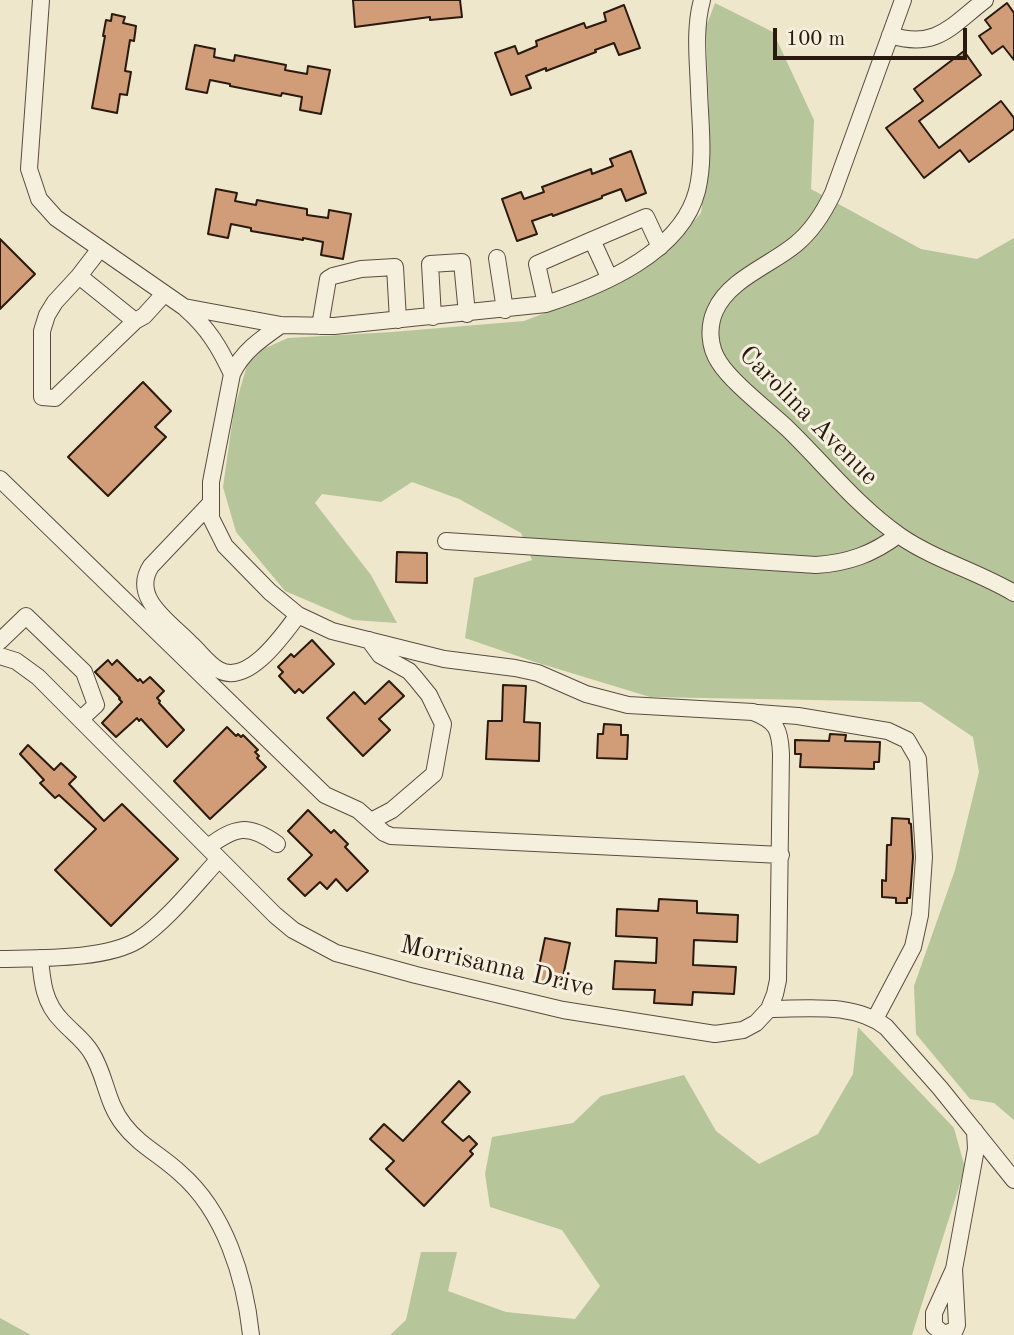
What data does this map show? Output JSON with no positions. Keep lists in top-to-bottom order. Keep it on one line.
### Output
{"streets":{"street":["Carolina Avenue","Morrisanna Drive"]},"scale_bar":"100 m"}
